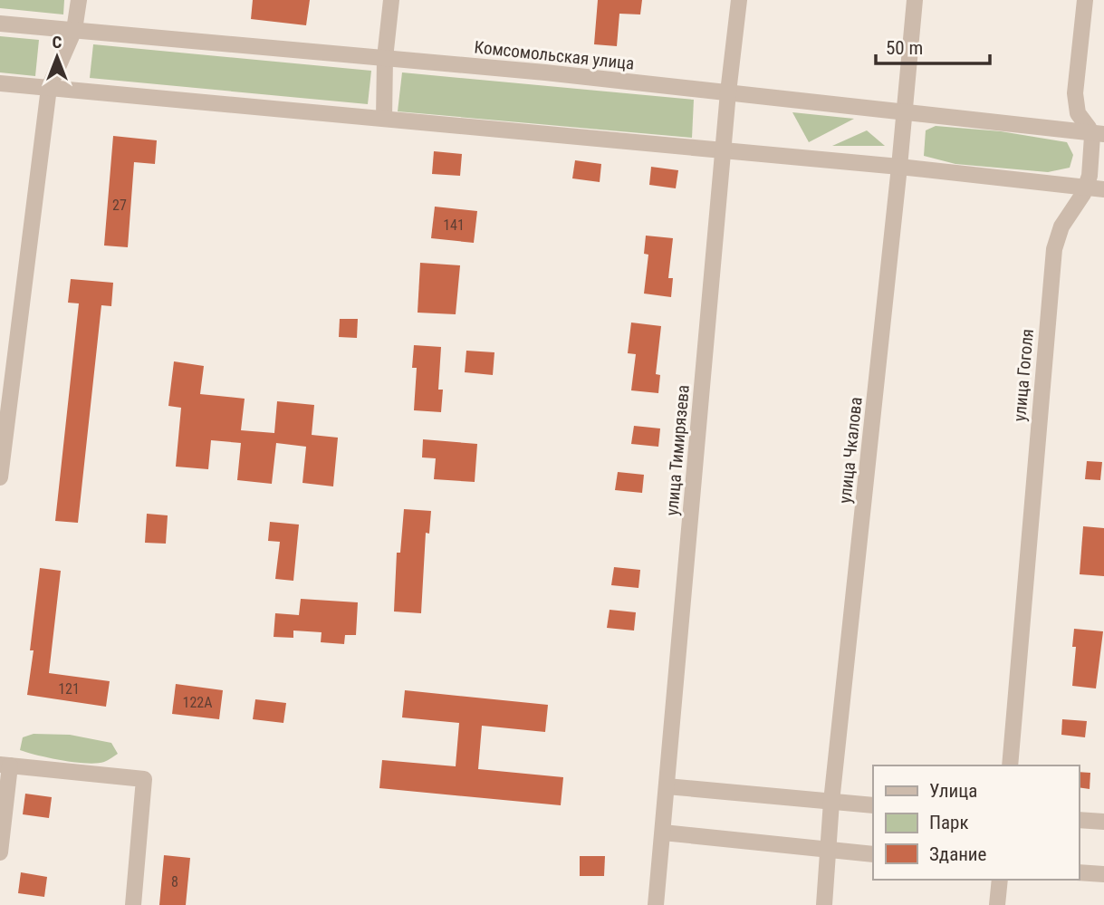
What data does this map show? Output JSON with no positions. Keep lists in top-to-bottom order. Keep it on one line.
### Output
{"streets":{"street":["Комсомольская улица","улица Гоголя","улица Тимирязева","улица Чкалова"]},"crossings":[["Комсомольская улица","улица Гоголя"],["Комсомольская улица","улица Тимирязева"],["Комсомольская улица","улица Чкалова"]],"house_numbers":["27","141","121","122А","8"],"legend":["Улица","Парк","Здание"],"scale_bar":"50 m","north":"top"}
